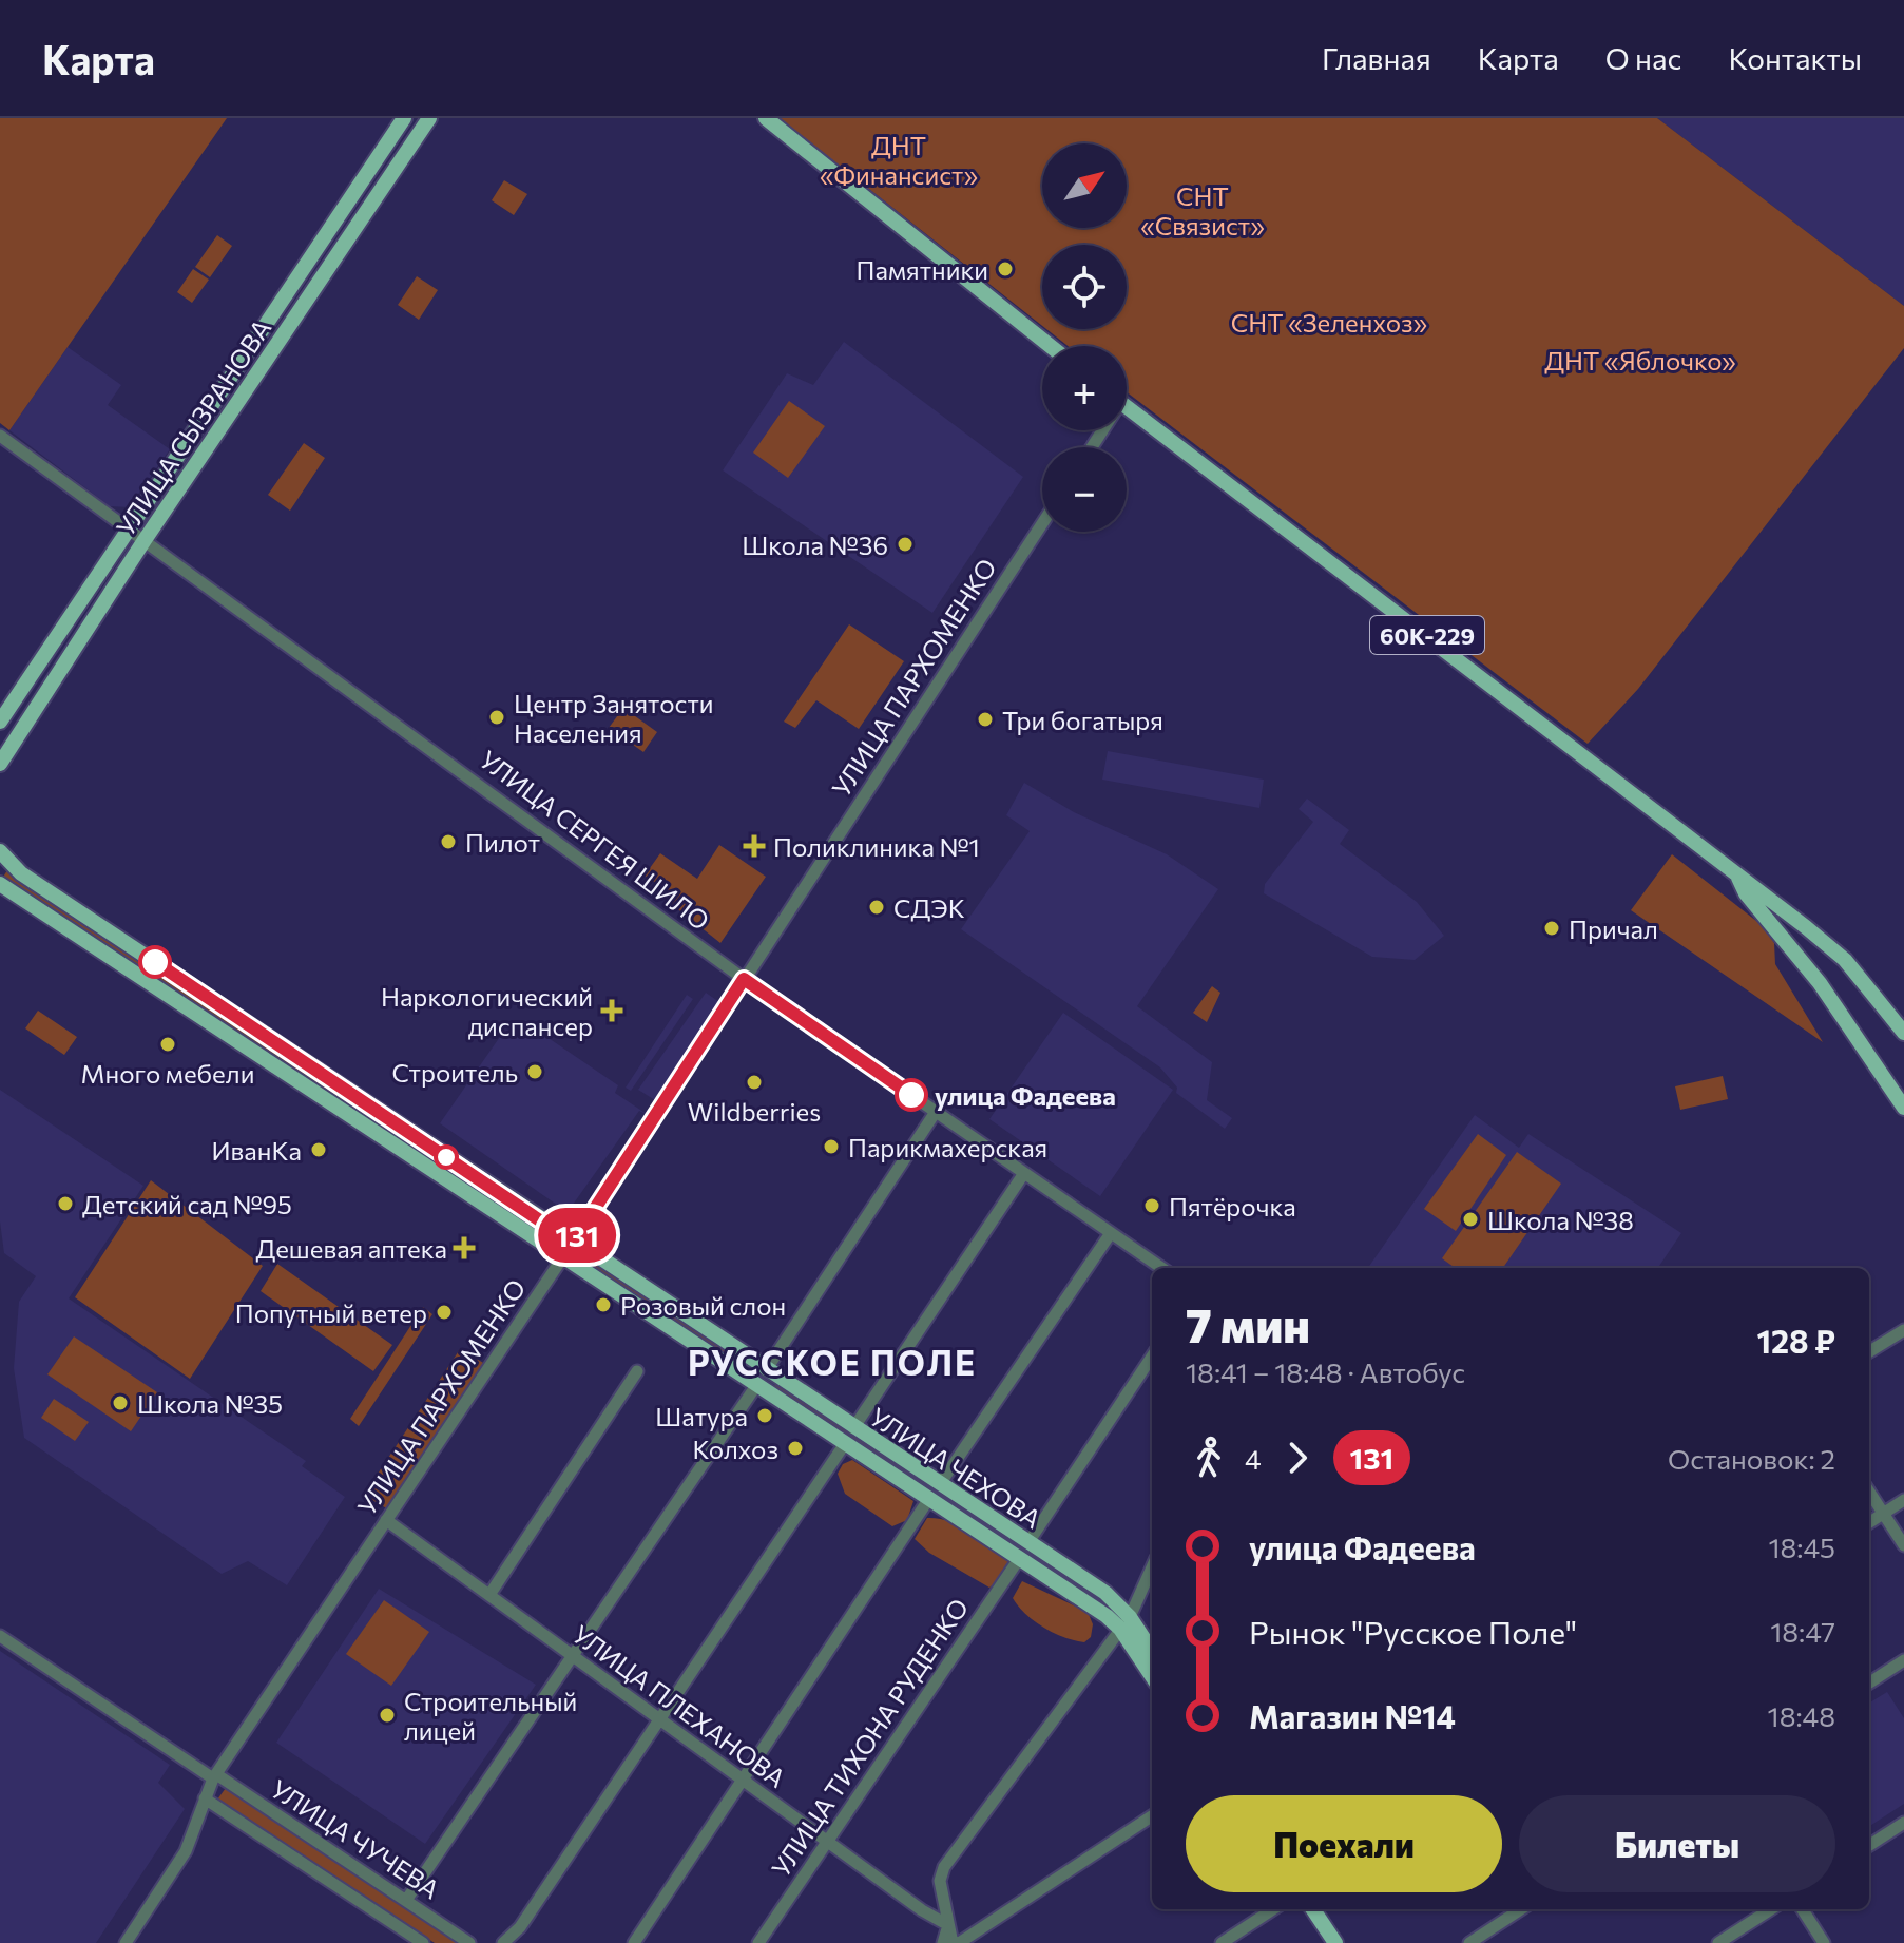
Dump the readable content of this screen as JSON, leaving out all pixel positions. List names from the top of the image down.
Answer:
{
  "streets": {
    "main road": ["УЛИЦА СЫЗРАНОВА", "60К-229", "УЛИЦА ЧЕХОВА"],
    "street": [
      "УЛИЦА ПАРХОМЕНКО",
      "УЛИЦА СЕРГЕЯ ШИЛО",
      "УЛИЦА ПЛЕХАНОВА",
      "УЛИЦА ТИХОНА РУДЕНКО",
      "УЛИЦА ЧУЧЕВА"
    ]
  },
  "crossings": [
    ["УЛИЦА СЫЗРАНОВА", "УЛИЦА СЕРГЕЯ ШИЛО"],
    ["УЛИЦА ПАРХОМЕНКО", "УЛИЦА СЕРГЕЯ ШИЛО"],
    ["УЛИЦА ПАРХОМЕНКО", "УЛИЦА ЧЕХОВА"],
    ["УЛИЦА ПАРХОМЕНКО", "УЛИЦА ПЛЕХАНОВА"],
    ["УЛИЦА ПАРХОМЕНКО", "УЛИЦА ЧУЧЕВА"],
    ["УЛИЦА ЧЕХОВА", "УЛИЦА ТИХОНА РУДЕНКО"],
    ["УЛИЦА ПЛЕХАНОВА", "УЛИЦА ТИХОНА РУДЕНКО"]
  ],
  "districts": ["РУССКОЕ ПОЛЕ"],
  "parks": [
    "ДНТ «Финансист»",
    "СНТ «Связист»",
    "СНТ «Зеленхоз»",
    "ДНТ «Яблочко»"
  ],
  "places": {
    "other": [
      "Памятники",
      "Школа №36",
      "Центр Занятости Населения",
      "Три богатыря",
      "Пилот",
      "СДЭК",
      "Причал",
      "Много мебели",
      "Строитель",
      "Wildberries",
      "улица Фадеева",
      "Парикмахерская",
      "ИванКа",
      "Детский сад №95",
      "Пятёрочка",
      "Школа №38",
      "Розовый слон",
      "Попутный ветер",
      "Школа №35",
      "Шатура",
      "Колхоз",
      "Строительный лицей"
    ],
    "health": ["Поликлиника №1", "Наркологический диспансер", "Дешевая аптека"]
  },
  "lines": ["bus line 131"],
  "north": "top right",
  "page": {
    "header": "Карта",
    "nav": [
      "Главная",
      "Карта",
      "О нас",
      "Контакты"
    ],
    "on_map": "131",
    "map_buttons": ["+", "−"],
    "heading": ["7 мин", "18:41 – 18:48 · Автобус", "128 ₽"],
    "legs": ["4", "131", "Остановок: 2"],
    "list": [
      {
        "name": "улица Фадеева",
        "value": "18:45"
      },
      {
        "name": "Рынок \"Русское Поле\"",
        "value": "18:47"
      },
      {
        "name": "Магазин №14",
        "value": "18:48"
      }
    ],
    "buttons": ["Поехали", "Билеты"]
  }
}
